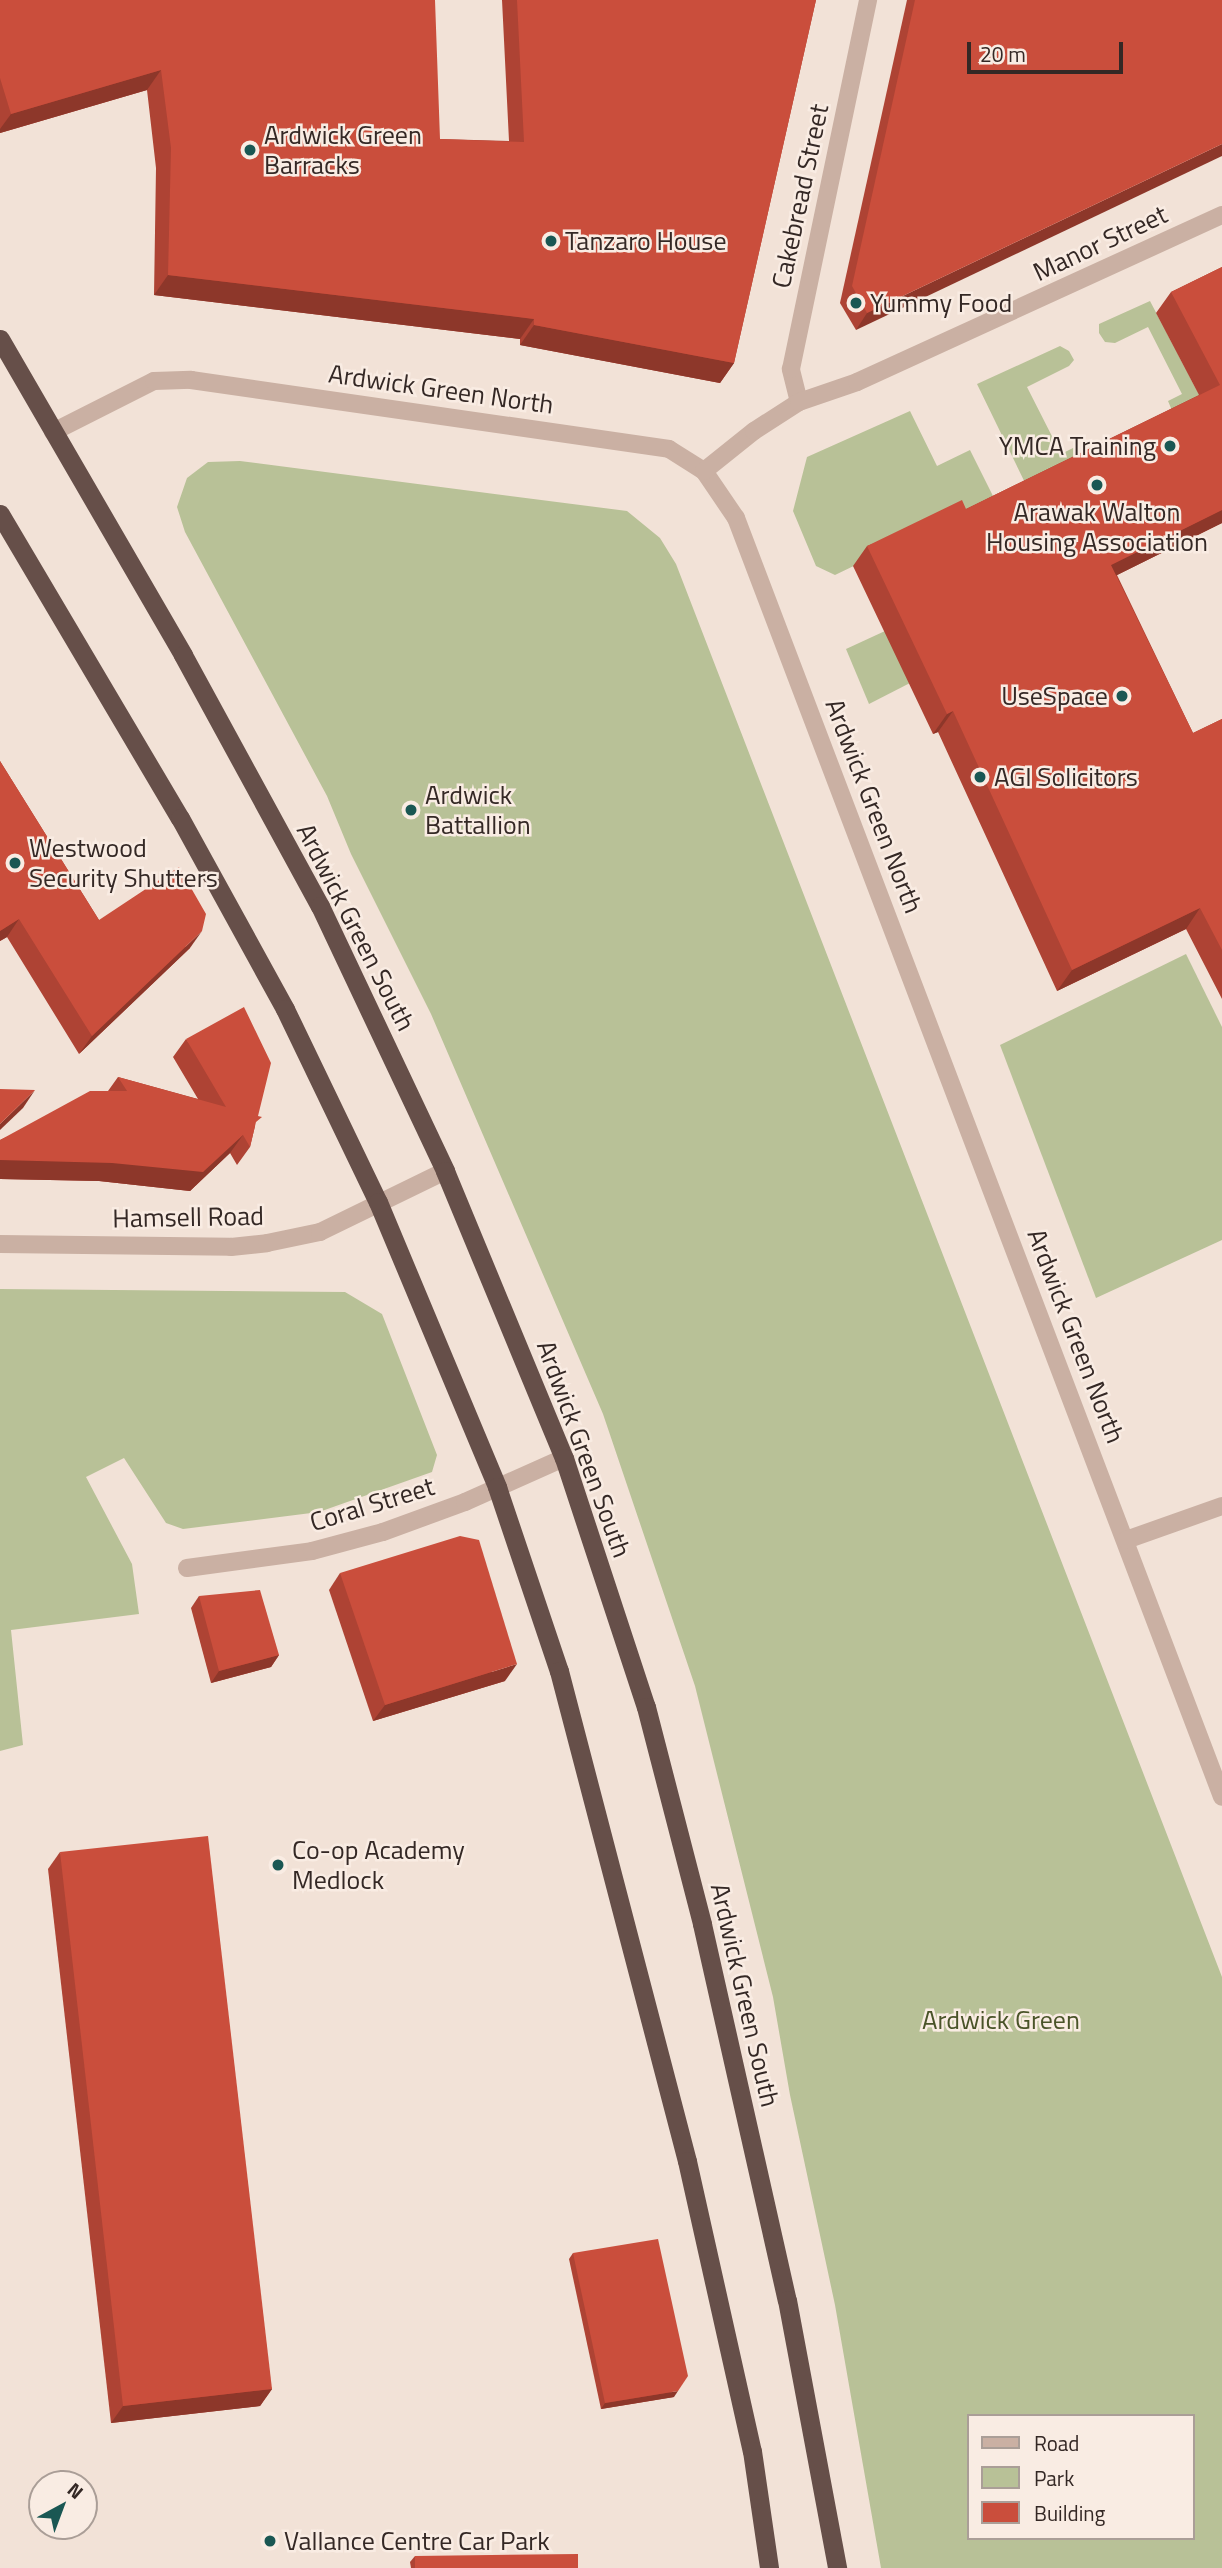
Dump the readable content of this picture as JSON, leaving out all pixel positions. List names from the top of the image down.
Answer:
{
  "streets": {
    "highway": ["Ardwick Green South"],
    "street": [
      "Cakebread Street",
      "Manor Street",
      "Ardwick Green North",
      "Hamsell Road",
      "Coral Street"
    ]
  },
  "crossings": [
    ["Cakebread Street", "Manor Street"],
    ["Manor Street", "Ardwick Green North"],
    ["Ardwick Green North", "Ardwick Green South"],
    ["Ardwick Green South", "Hamsell Road"],
    ["Ardwick Green South", "Coral Street"]
  ],
  "parks": ["Ardwick Green"],
  "places": [
    "Ardwick Green Barracks",
    "Tanzaro House",
    "Yummy Food",
    "YMCA Training",
    "Arawak Walton Housing Association",
    "UseSpace",
    "AGI Solicitors",
    "Ardwick Battallion",
    "Westwood Security Shutters",
    "Co-op Academy Medlock",
    "Vallance Centre Car Park"
  ],
  "legend": ["Road", "Park", "Building"],
  "scale_bar": "20 m",
  "north": "top right"
}
